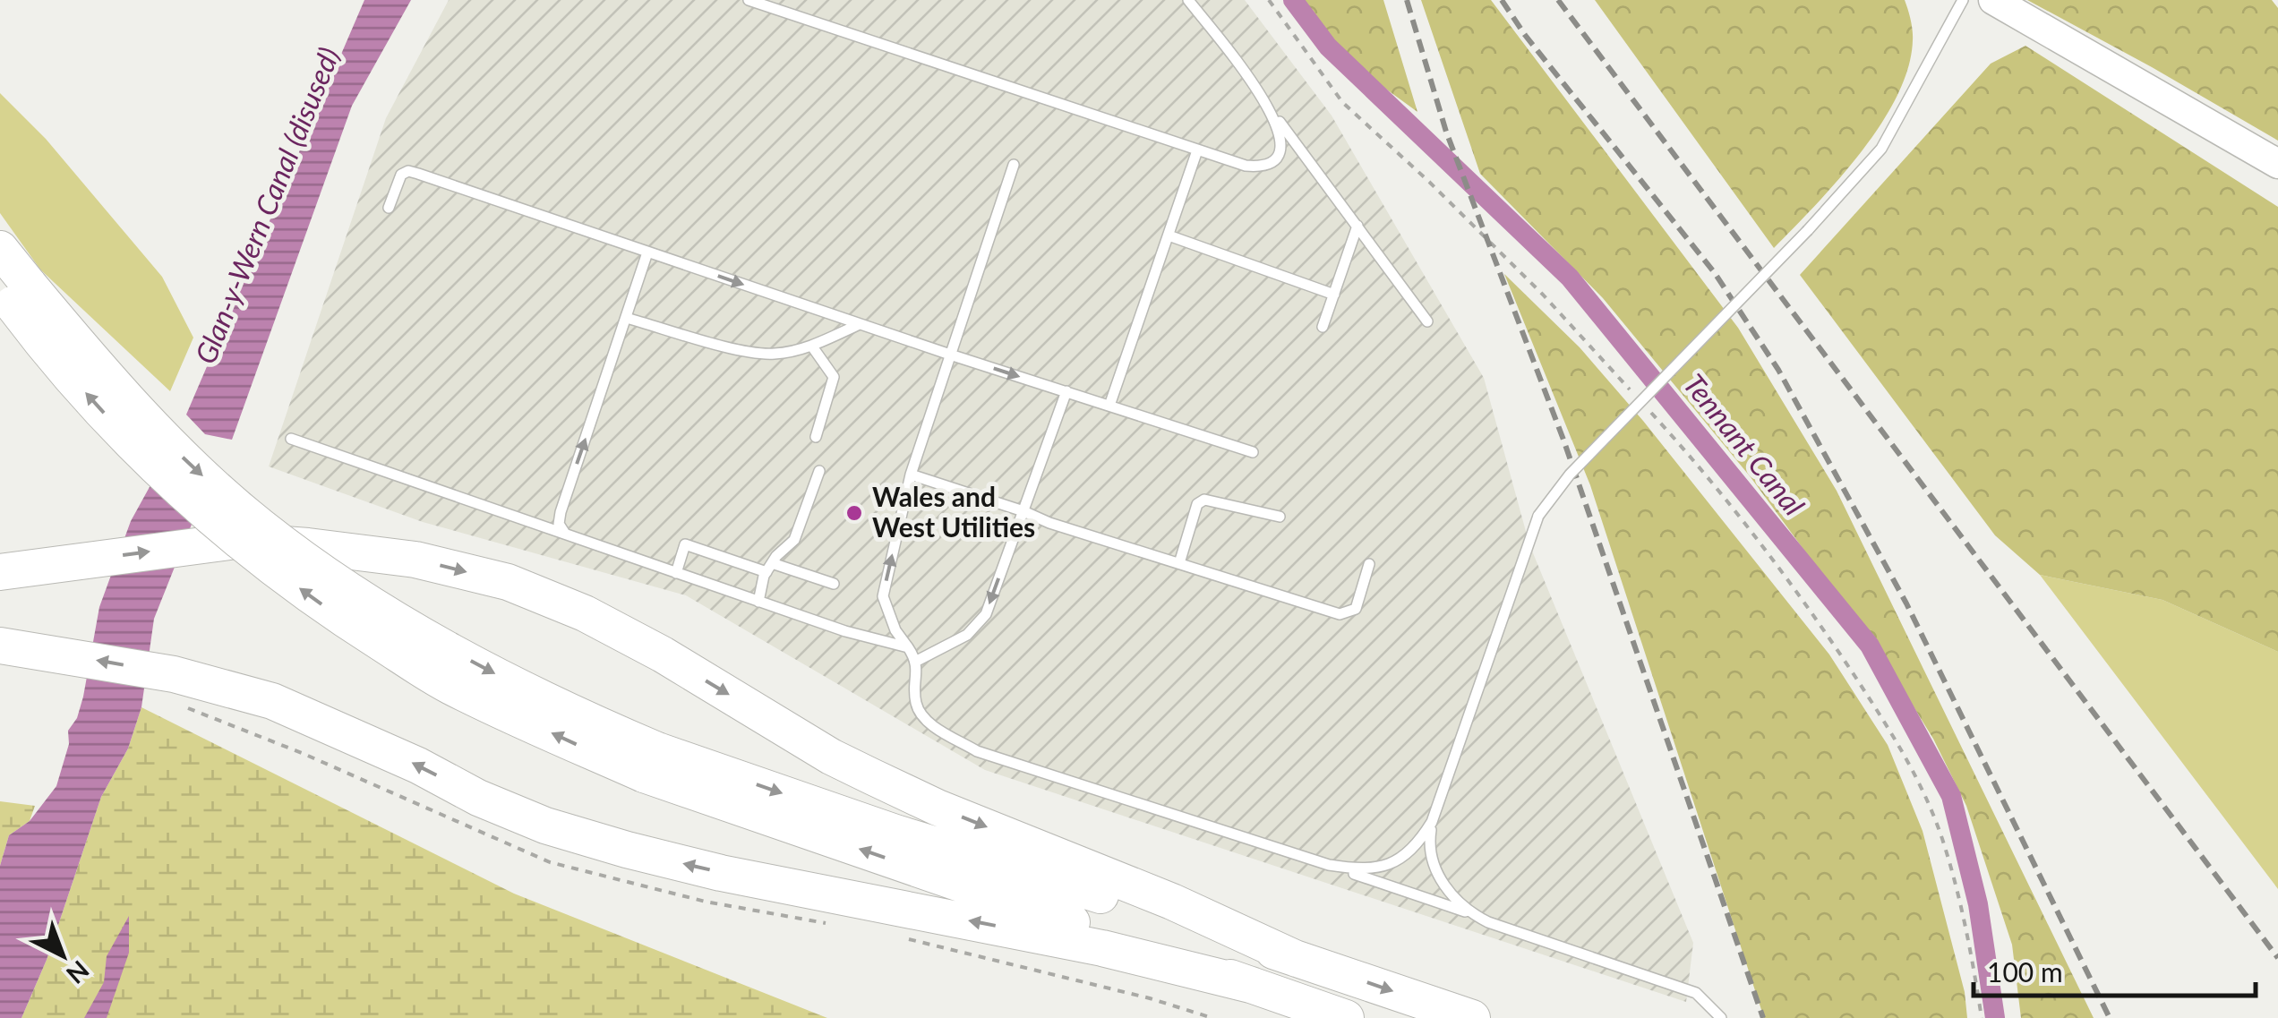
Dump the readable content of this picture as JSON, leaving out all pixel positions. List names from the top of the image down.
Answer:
{
  "water": ["Glan-y-Wern Canal (disused)", "Tennant Canal"],
  "places": ["Wales and West Utilities"],
  "scale_bar": "100 m",
  "north": "bottom right"
}
